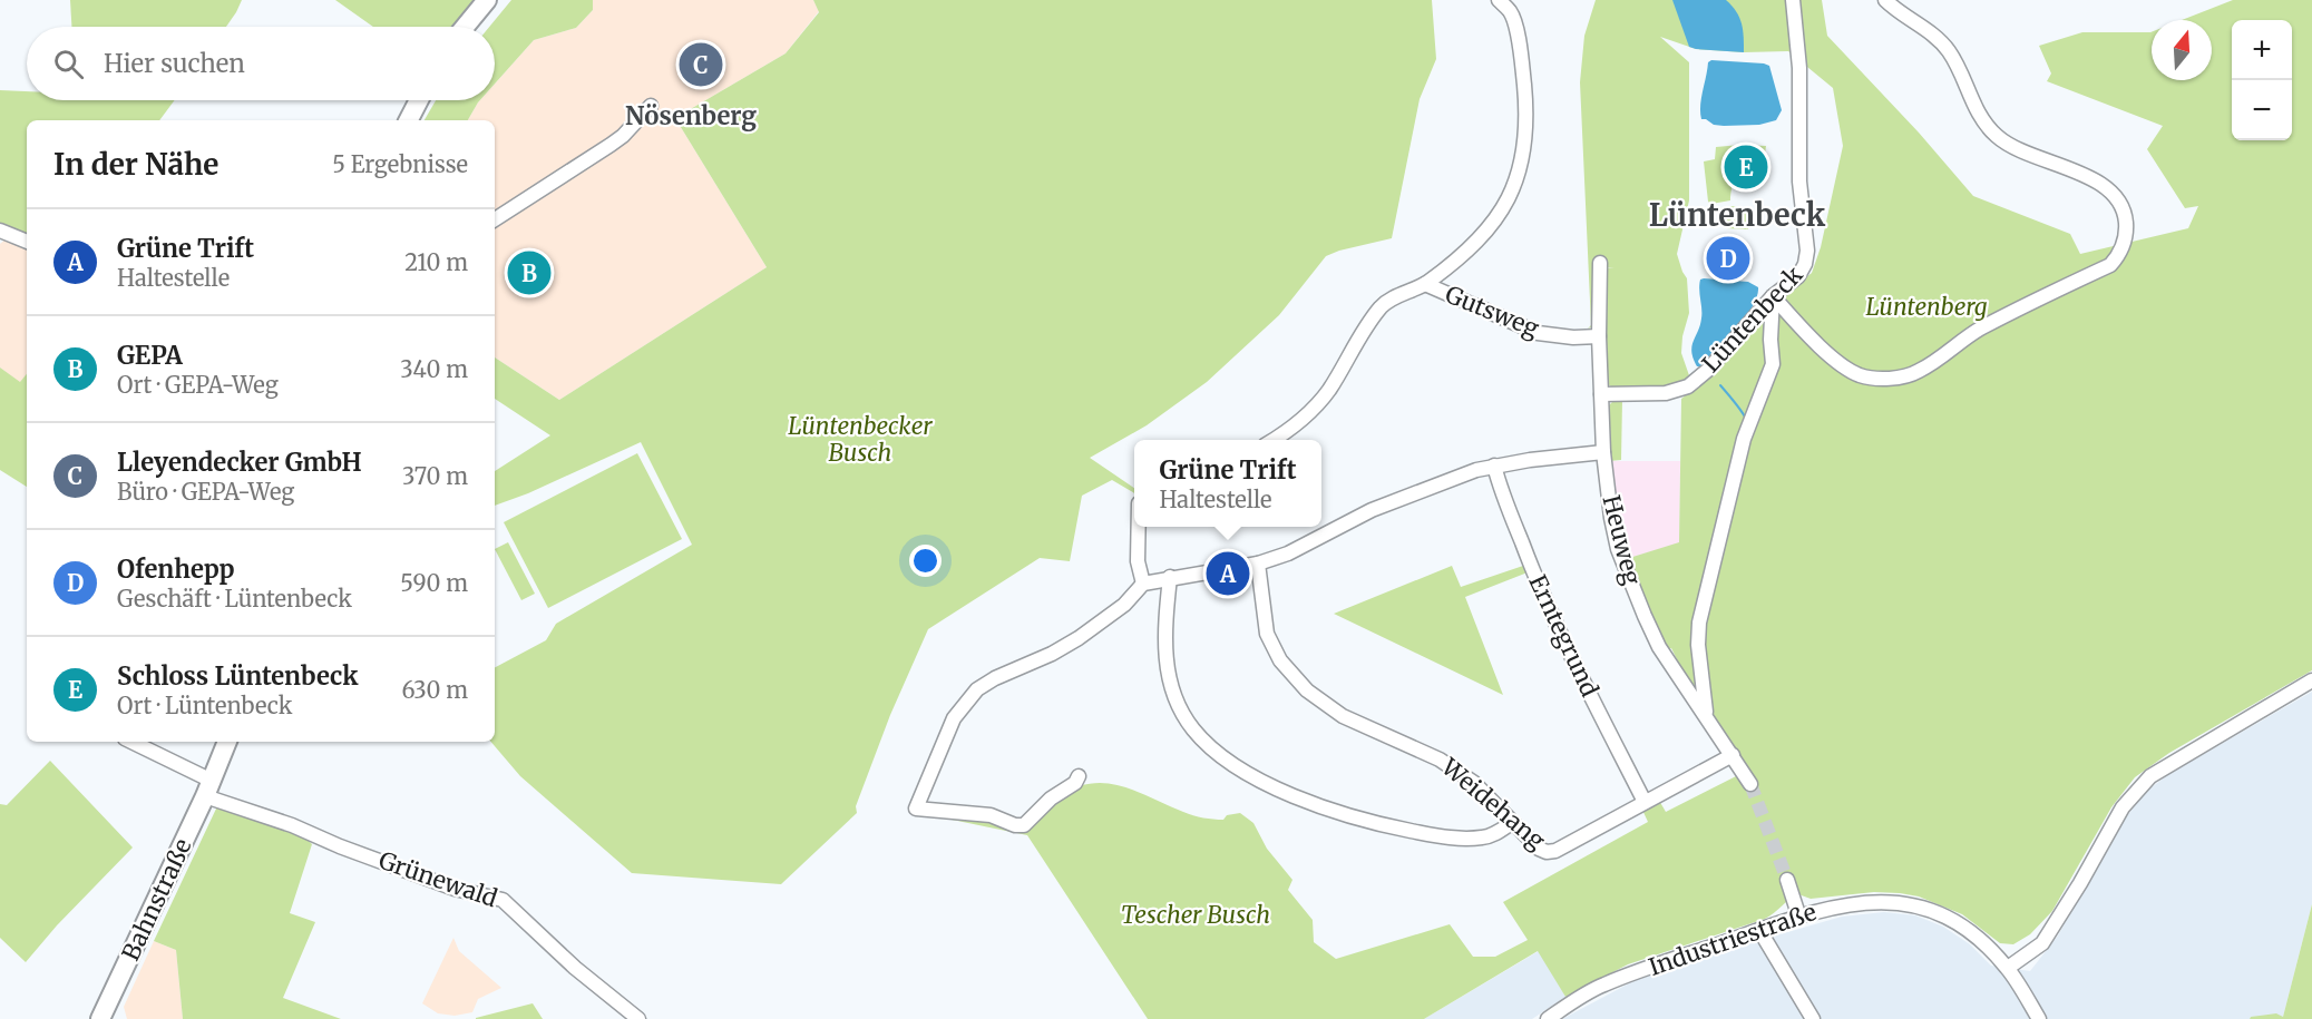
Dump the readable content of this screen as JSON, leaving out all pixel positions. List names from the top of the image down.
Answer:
{
  "streets": {
    "main road": ["Bahnstraße"],
    "street": [
      "Gutsweg",
      "Lüntenbeck",
      "Heuweg",
      "Erntegrund",
      "Weidehang",
      "Grünewald",
      "Industriestraße"
    ]
  },
  "crossings": [
    ["Gutsweg", "Heuweg"],
    ["Lüntenbeck", "Heuweg"],
    ["Heuweg", "Weidehang"],
    ["Erntegrund", "Weidehang"],
    ["Grünewald", "Bahnstraße"]
  ],
  "districts": ["Nösenberg", "Lüntenbeck"],
  "parks": ["Lüntenberg", "Lüntenbecker Busch", "Tescher Busch"],
  "north": "top",
  "page": {
    "map_buttons": ["+", "−"],
    "search": "Hier suchen",
    "pins": [
      "C",
      "E",
      "D",
      "B",
      "A"
    ],
    "heading": ["In der Nähe", "5 Ergebnisse"],
    "list": [
      {
        "mark": "A",
        "name": "Grüne Trift",
        "note": "Haltestelle",
        "value": "210 m"
      },
      {
        "mark": "B",
        "name": "GEPA",
        "note": "Ort · GEPA-Weg",
        "value": "340 m"
      },
      {
        "mark": "C",
        "name": "Lleyendecker GmbH",
        "note": "Büro · GEPA-Weg",
        "value": "370 m"
      },
      {
        "mark": "D",
        "name": "Ofenhepp",
        "note": "Geschäft · Lüntenbeck",
        "value": "590 m"
      },
      {
        "mark": "E",
        "name": "Schloss Lüntenbeck",
        "note": "Ort · Lüntenbeck",
        "value": "630 m"
      }
    ],
    "popup": ["Grüne Trift", "Haltestelle"]
  }
}
